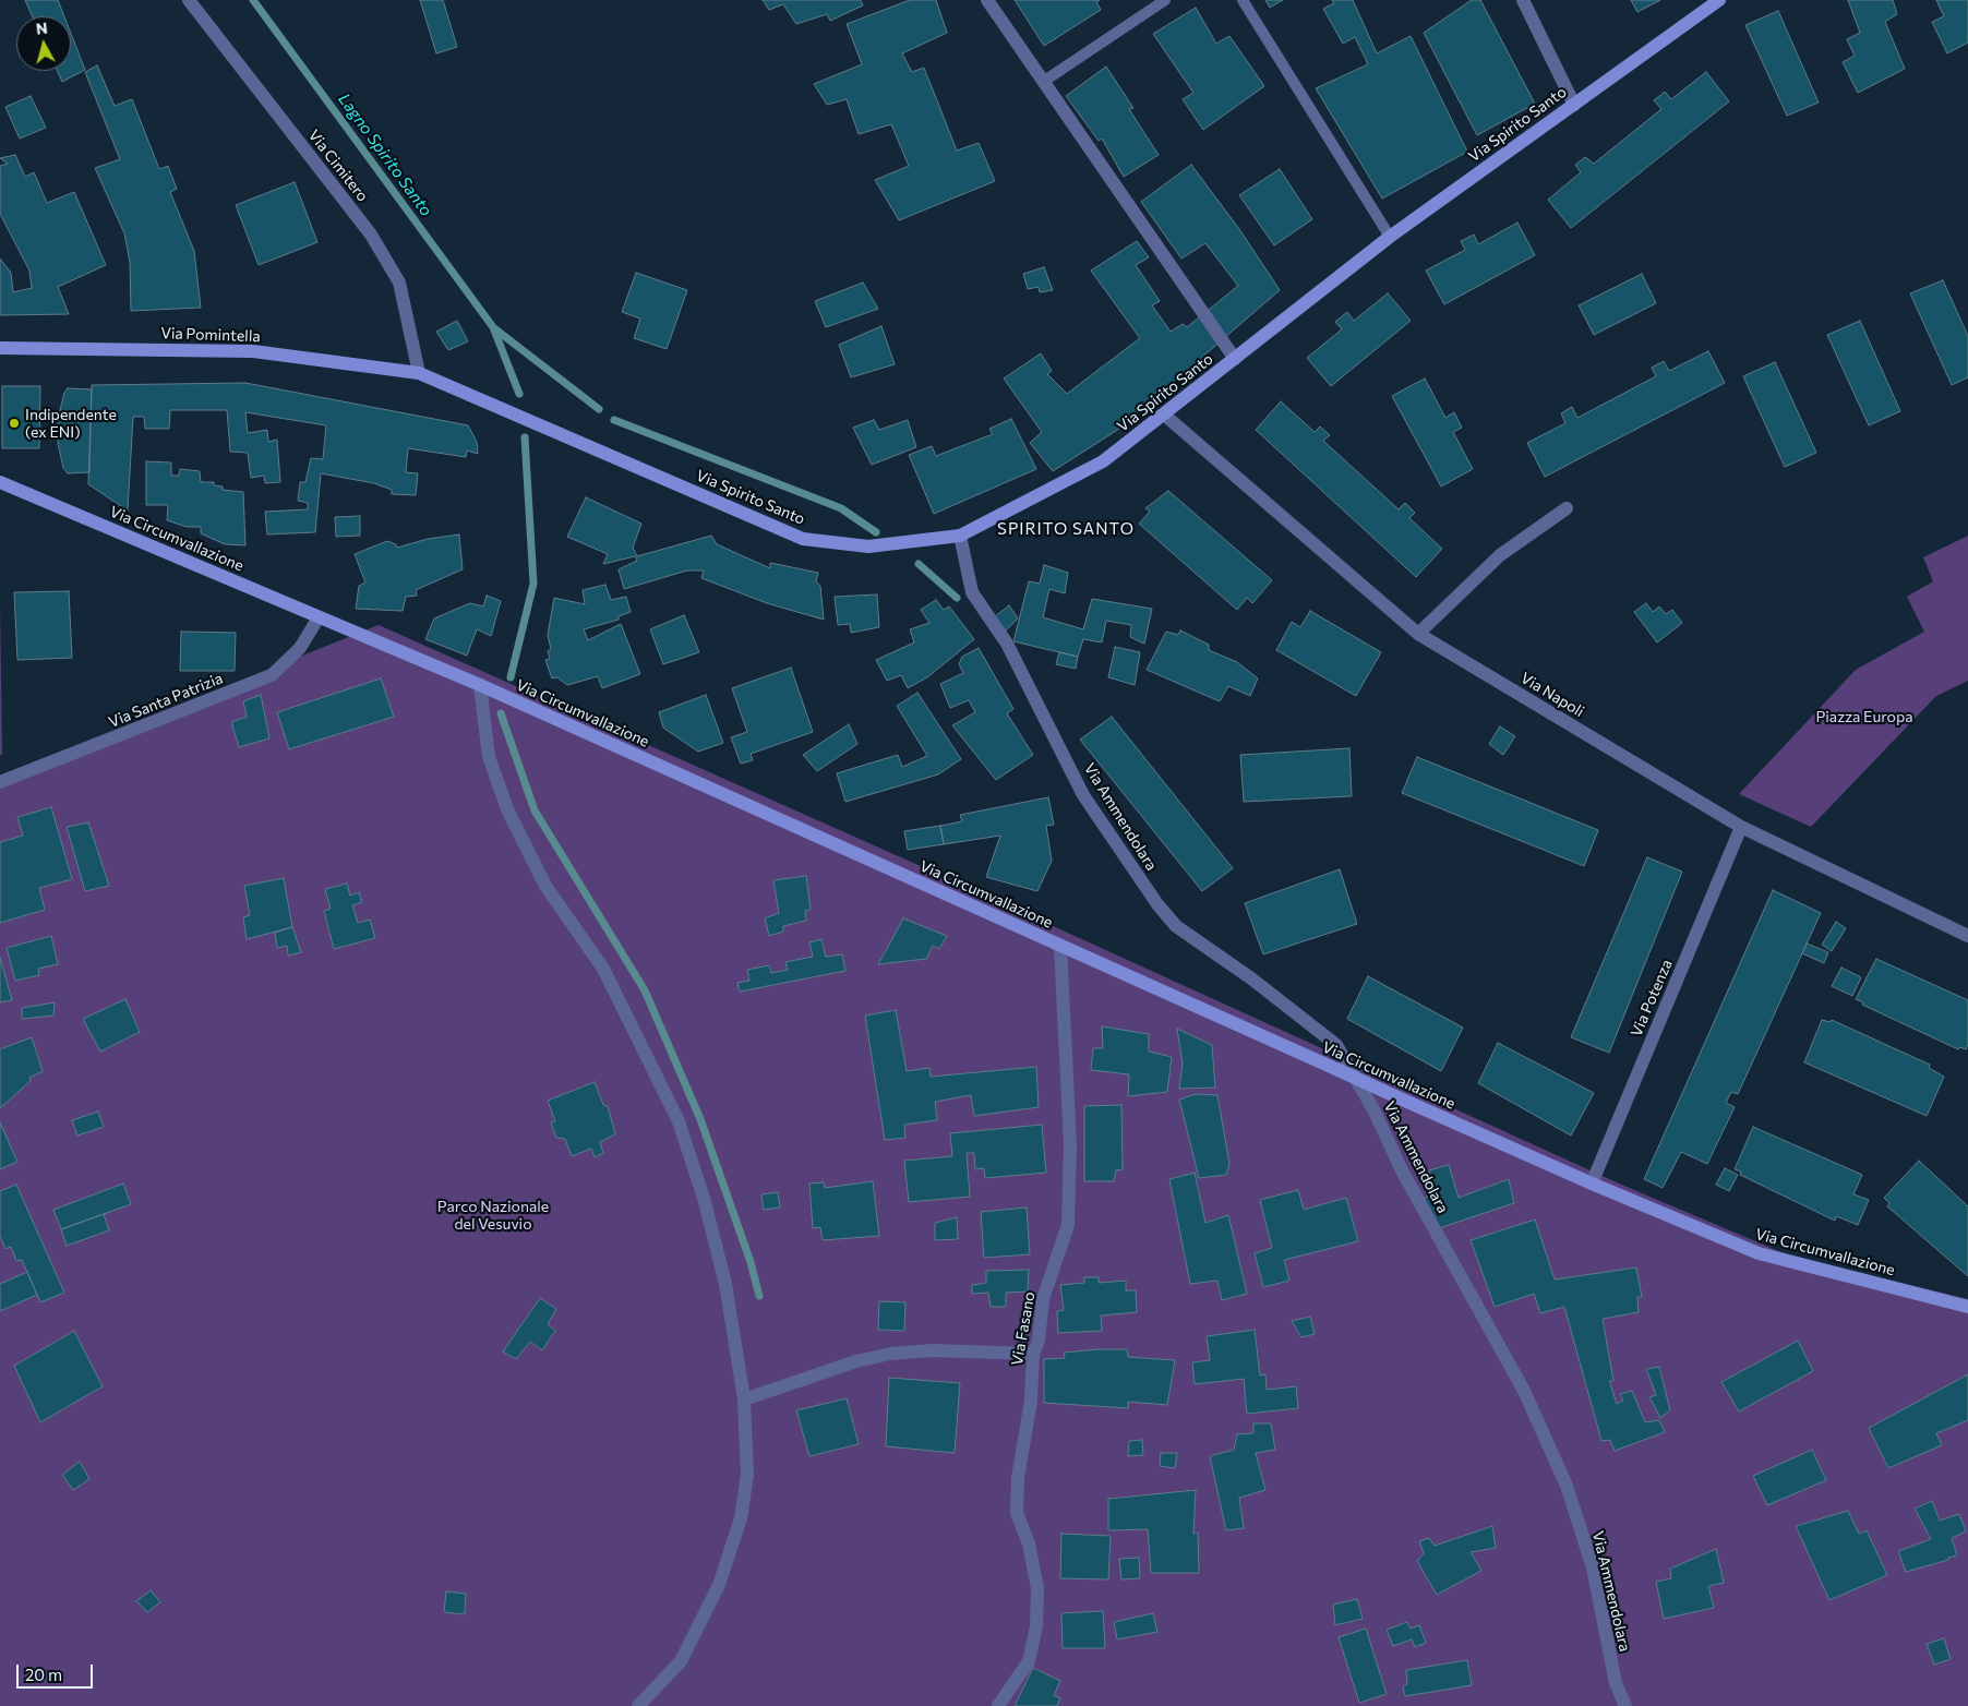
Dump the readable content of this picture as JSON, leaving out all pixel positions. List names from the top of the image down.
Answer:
{
  "streets": {
    "main road": ["Via Spirito Santo", "Via Pomintella", "Via Circumvallazione"],
    "street": [
      "Via Cimitero",
      "Via Napoli",
      "Via Santa Patrizia",
      "Via Ammendolara",
      "Via Potenza",
      "Via Fasano"
    ]
  },
  "crossings": [
    ["Via Spirito Santo", "Via Cimitero"],
    ["Via Spirito Santo", "Via Pomintella"],
    ["Via Spirito Santo", "Via Napoli"],
    ["Via Spirito Santo", "Via Ammendolara"],
    ["Via Cimitero", "Via Pomintella"],
    ["Via Circumvallazione", "Via Santa Patrizia"],
    ["Via Circumvallazione", "Via Potenza"],
    ["Via Circumvallazione", "Via Fasano"],
    ["Via Napoli", "Via Potenza"]
  ],
  "districts": ["SPIRITO SANTO"],
  "water": ["Lagno Spirito Santo"],
  "parks": ["Piazza Europa", "Parco Nazionale del Vesuvio"],
  "places": ["Indipendente (ex ENI)"],
  "scale_bar": "20 m",
  "north": "top"
}
